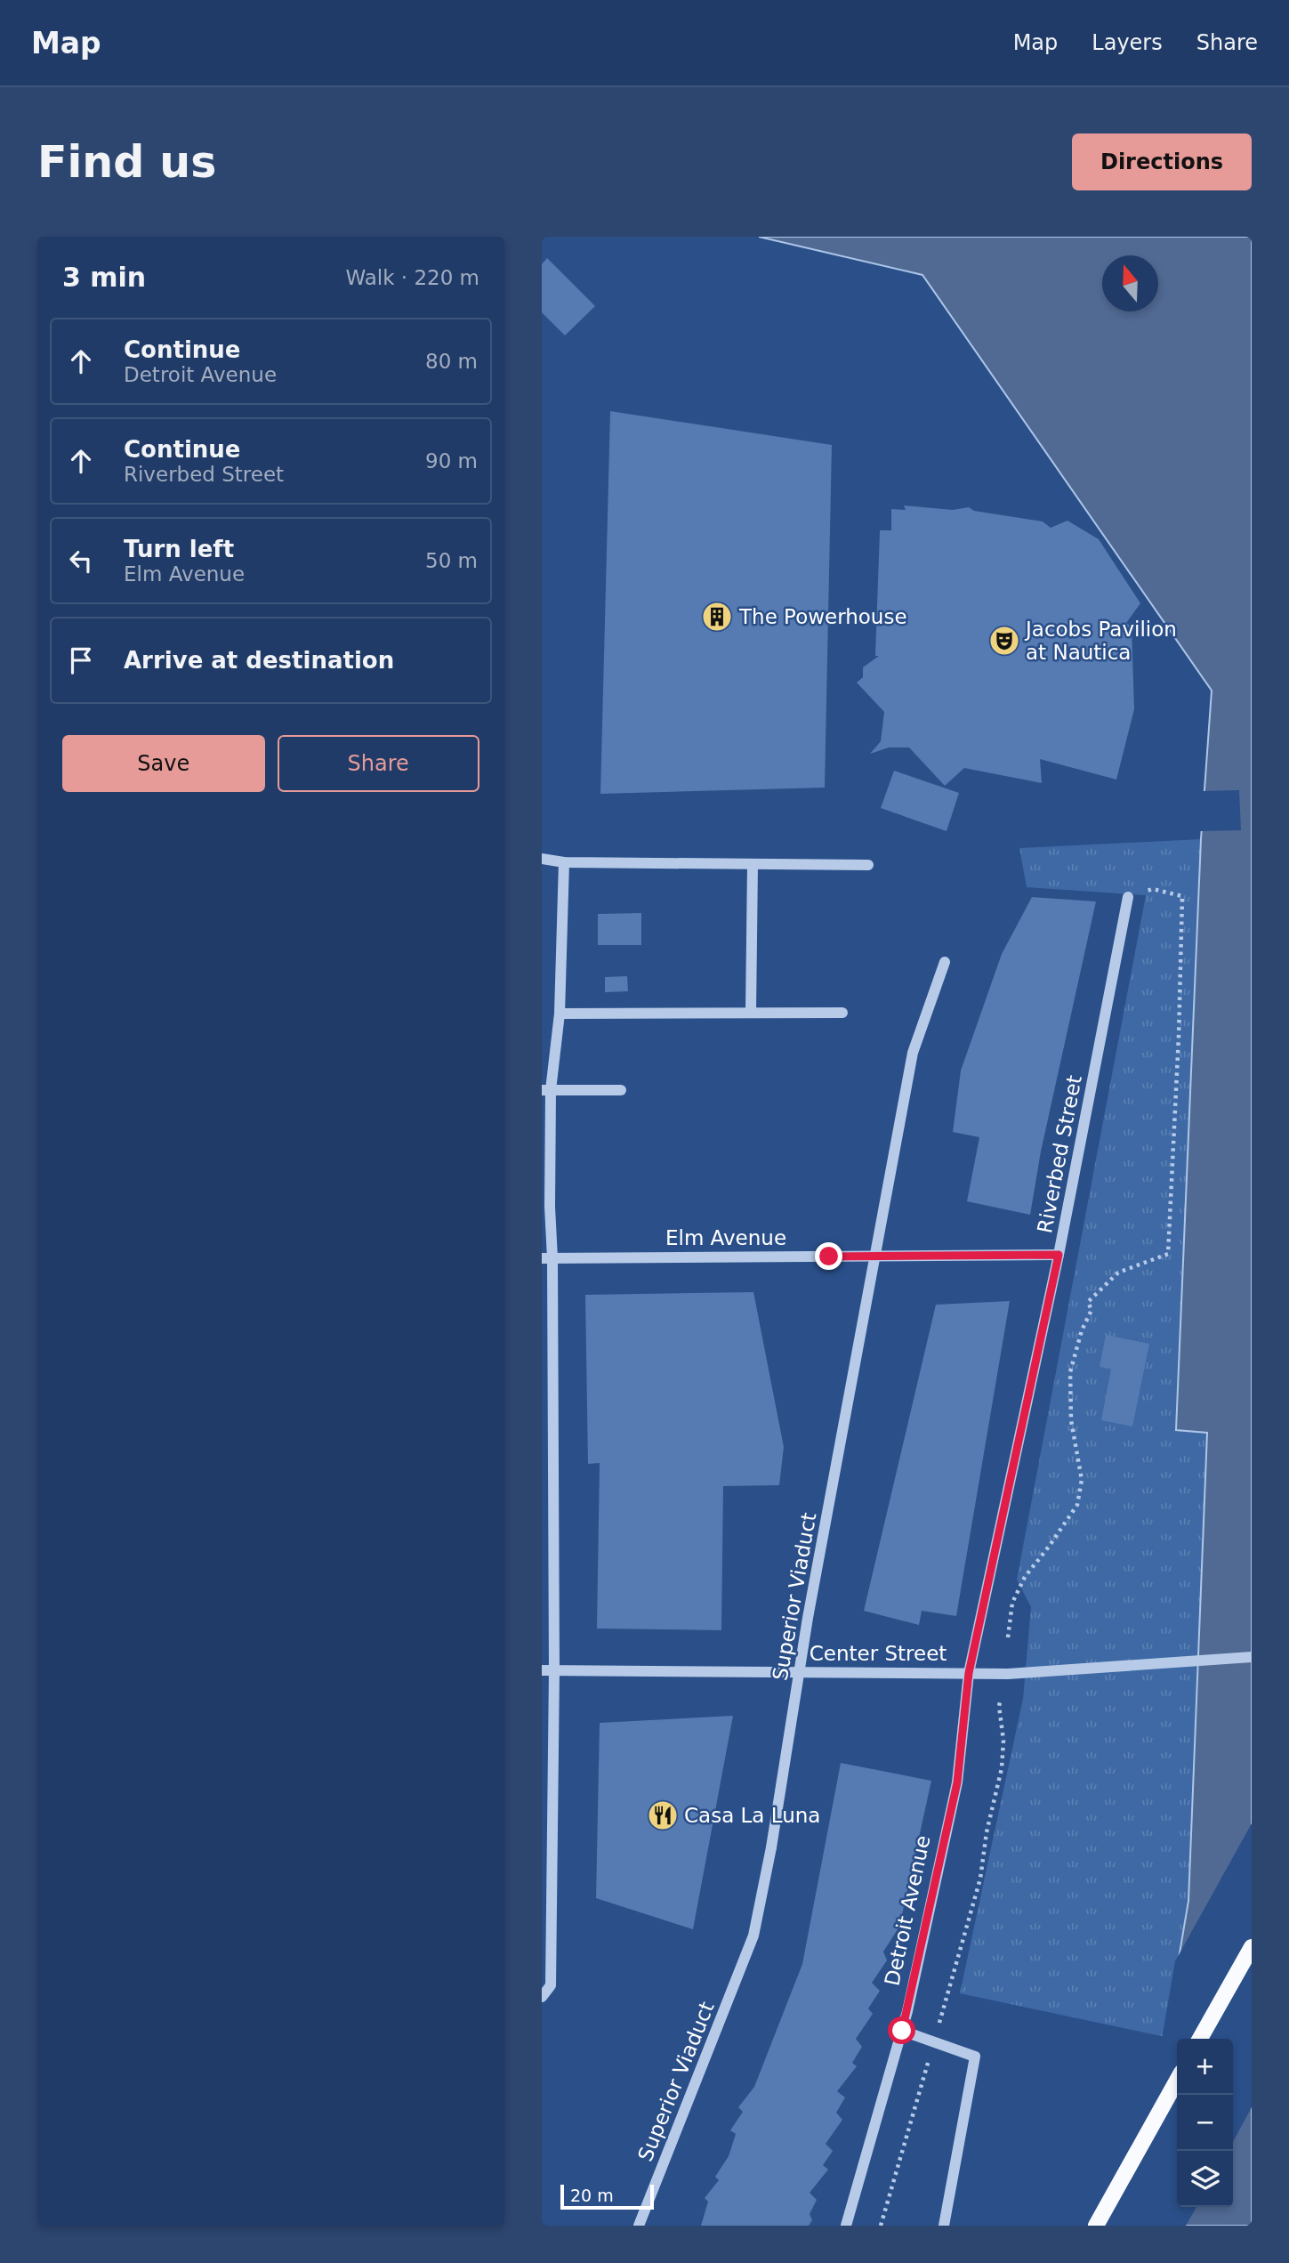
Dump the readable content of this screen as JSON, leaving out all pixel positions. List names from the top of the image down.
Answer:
{
  "streets": {
    "street": [
      "Riverbed Street",
      "Elm Avenue",
      "Superior Viaduct",
      "Center Street",
      "Detroit Avenue"
    ]
  },
  "crossings": [
    ["Riverbed Street", "Elm Avenue"],
    ["Riverbed Street", "Center Street"],
    ["Riverbed Street", "Detroit Avenue"],
    ["Center Street", "Detroit Avenue"]
  ],
  "places": {
    "building": ["The Powerhouse"],
    "theatre": ["Jacobs Pavilion at Nautica"],
    "restaurant": ["Casa La Luna"]
  },
  "scale_bar": "20 m",
  "north": "top",
  "page": {
    "header": "Map",
    "nav": ["Map", "Layers", "Share"],
    "buttons": [
      "Directions",
      ["Save", "Share"]
    ],
    "title": "Find us",
    "heading": ["3 min", "Walk · 220 m"],
    "list": [
      ["Continue", "Detroit Avenue", "80 m"],
      ["Continue", "Riverbed Street", "90 m"],
      ["Turn left", "Elm Avenue", "50 m"],
      "Arrive at destination"
    ],
    "map_buttons": ["+", "−"],
    "scale": "20 m"
  }
}
